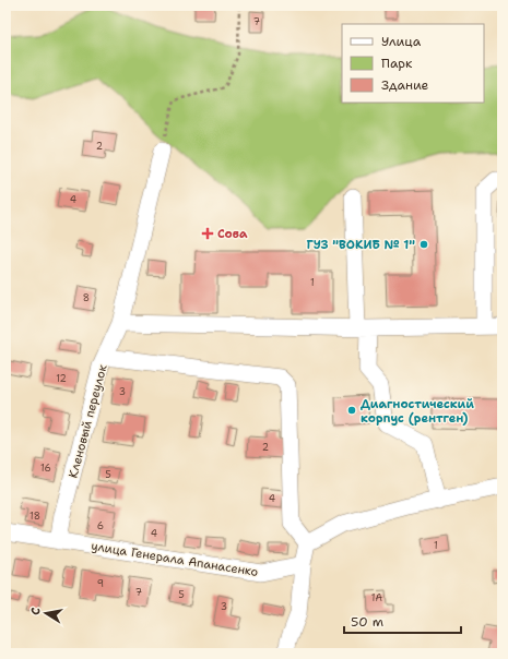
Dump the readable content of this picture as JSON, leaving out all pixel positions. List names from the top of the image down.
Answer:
{
  "streets": {
    "street": ["Кленовый переулок", "улица Генерала Апанасенко"]
  },
  "crossings": [
    ["Кленовый переулок", "улица Генерала Апанасенко"]
  ],
  "places": {
    "health": ["Сова"],
    "other": ["ГУЗ \"ВОКИБ № 1\"", "Диагностический корпус (рентген)"]
  },
  "house_numbers": [
    "7",
    "2",
    "4",
    "1",
    "8",
    "12",
    "3",
    "2",
    "16",
    "5",
    "4",
    "18",
    "6",
    "4",
    "1",
    "9",
    "7",
    "5",
    "1А",
    "3"
  ],
  "legend": ["Улица", "Парк", "Здание"],
  "scale_bar": "50 m",
  "north": "left"
}
